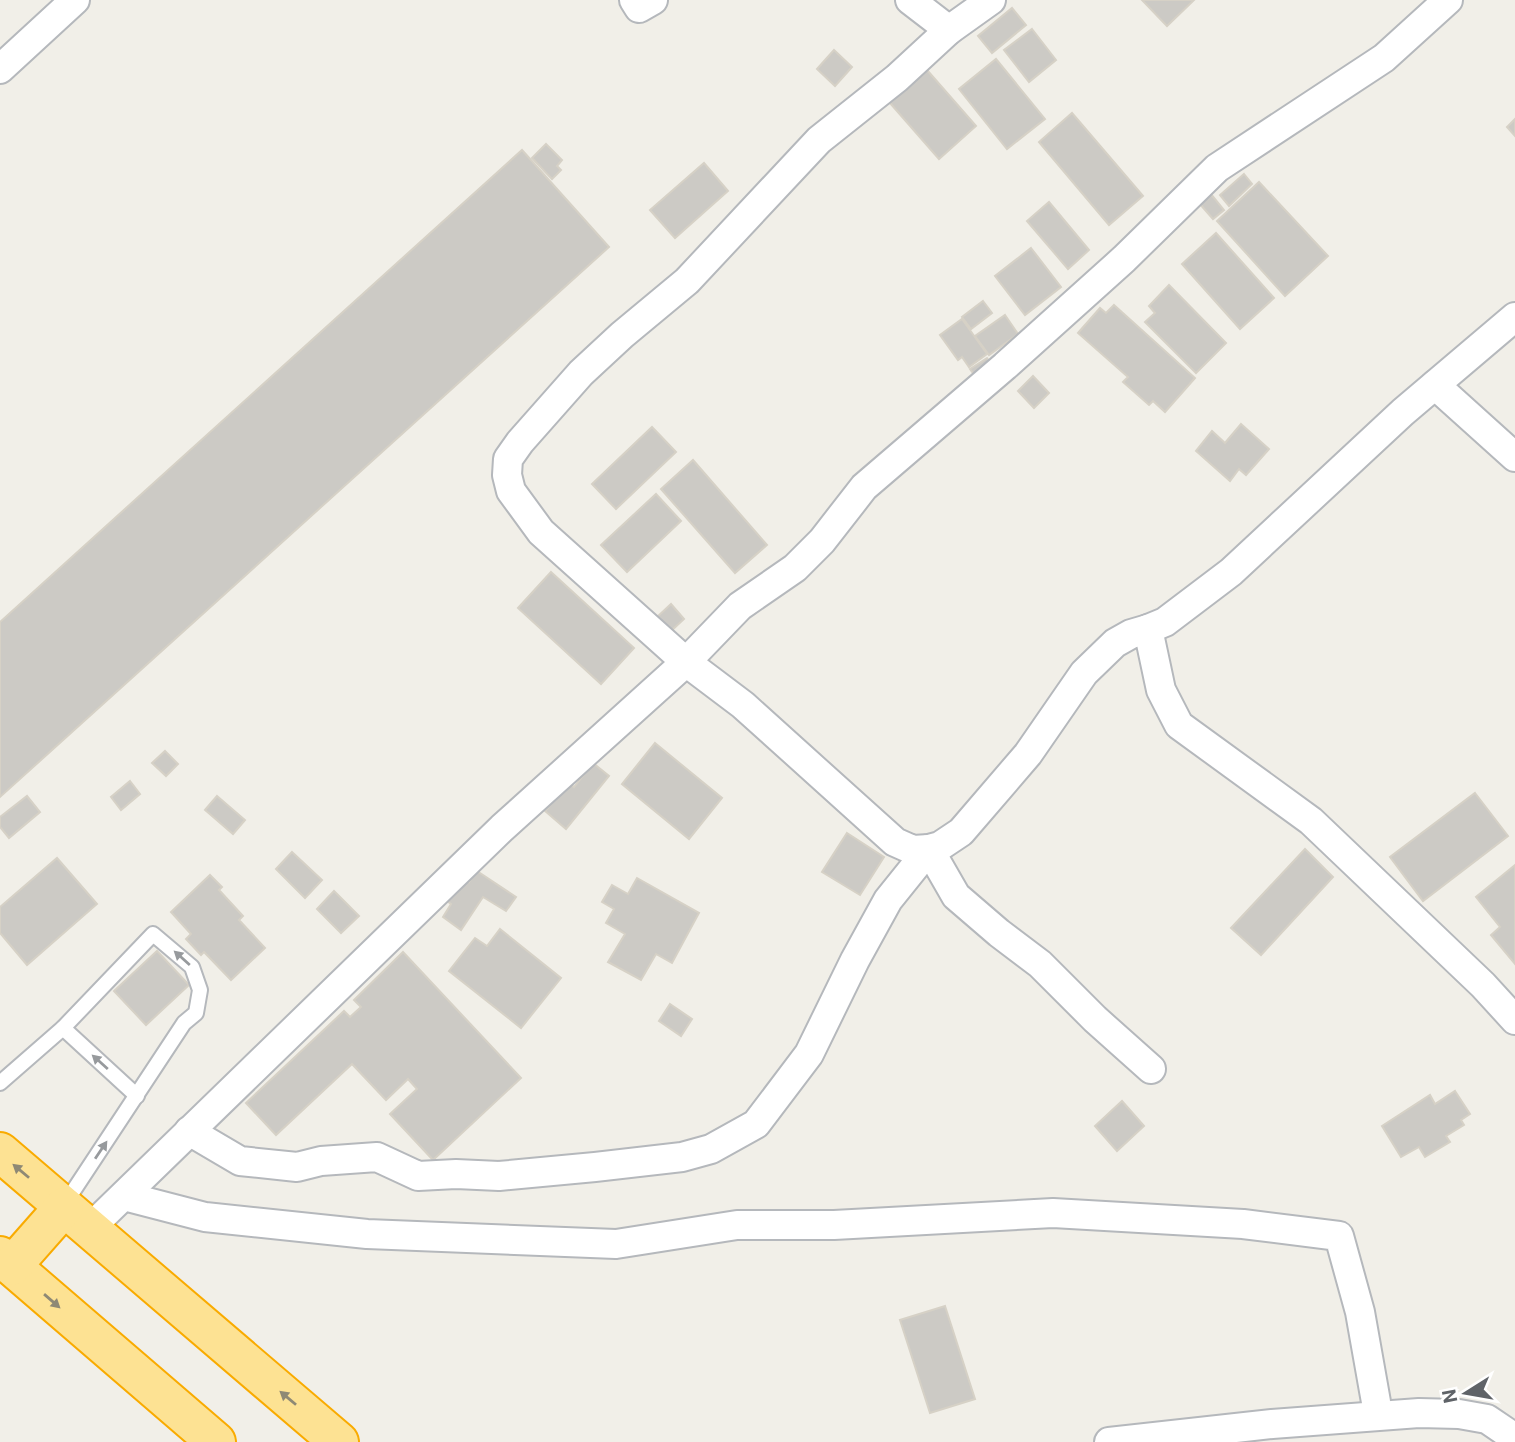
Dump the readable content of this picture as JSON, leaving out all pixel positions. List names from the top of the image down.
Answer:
{
  "north": "left"
}
